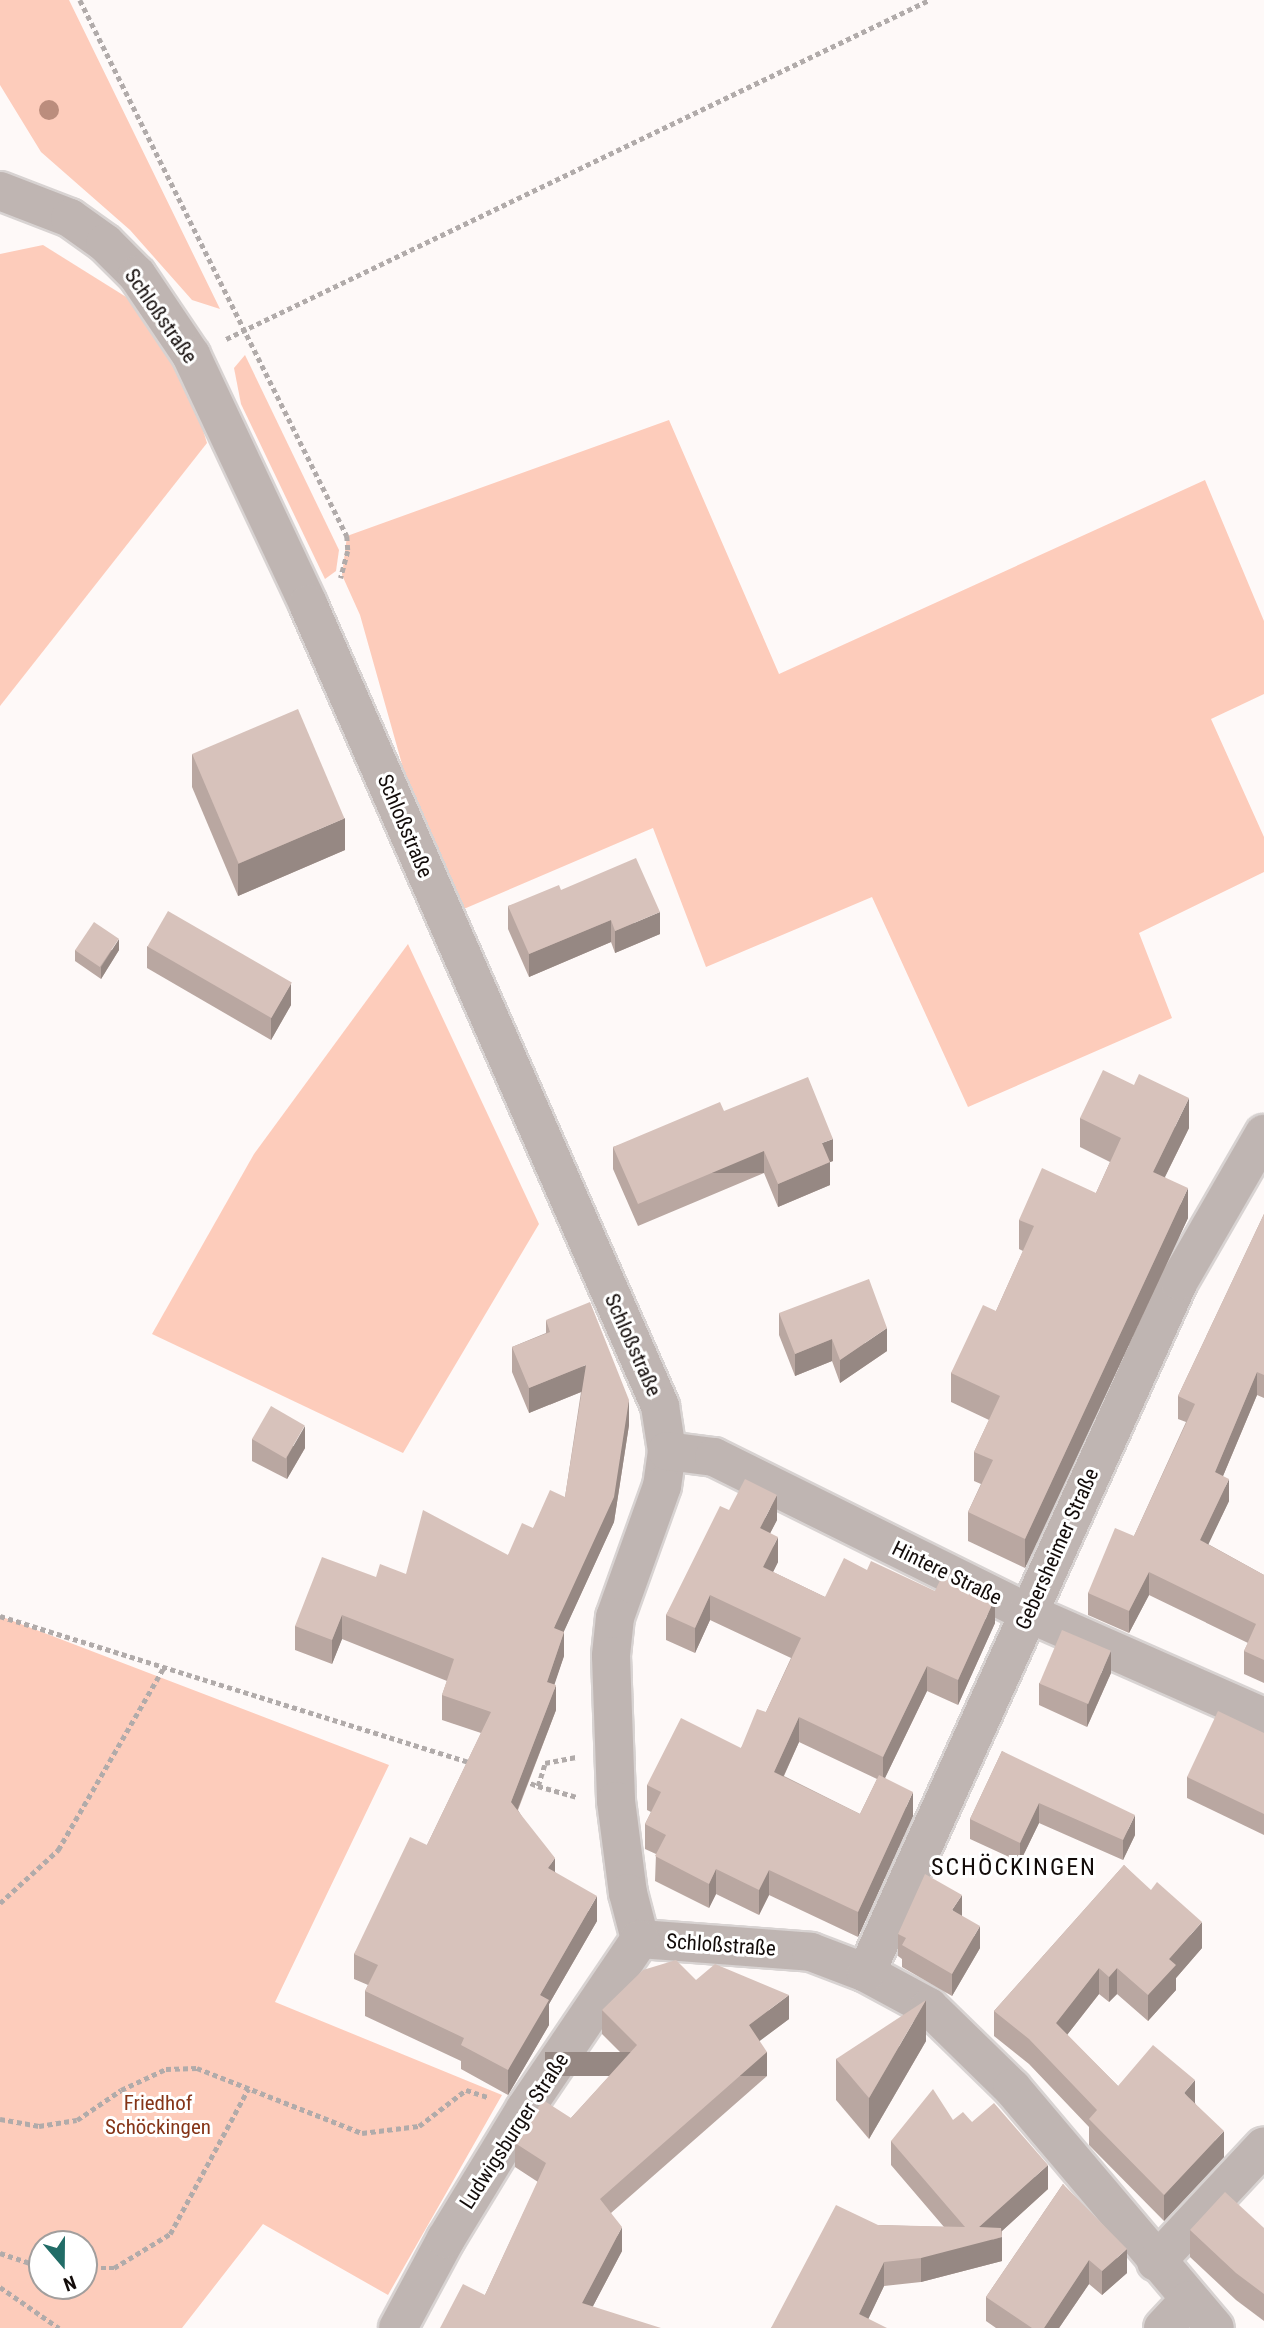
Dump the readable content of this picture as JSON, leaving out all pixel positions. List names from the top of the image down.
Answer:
{
  "streets": {
    "street": [
      "Schloßstraße",
      "Gebersheimer Straße",
      "Hintere Straße",
      "Ludwigsburger Straße"
    ]
  },
  "crossings": [
    ["Schloßstraße", "Gebersheimer Straße"],
    ["Schloßstraße", "Hintere Straße"],
    ["Schloßstraße", "Ludwigsburger Straße"],
    ["Gebersheimer Straße", "Hintere Straße"]
  ],
  "districts": ["SCHÖCKINGEN"],
  "parks": ["Friedhof Schöckingen"],
  "north": "bottom"
}
